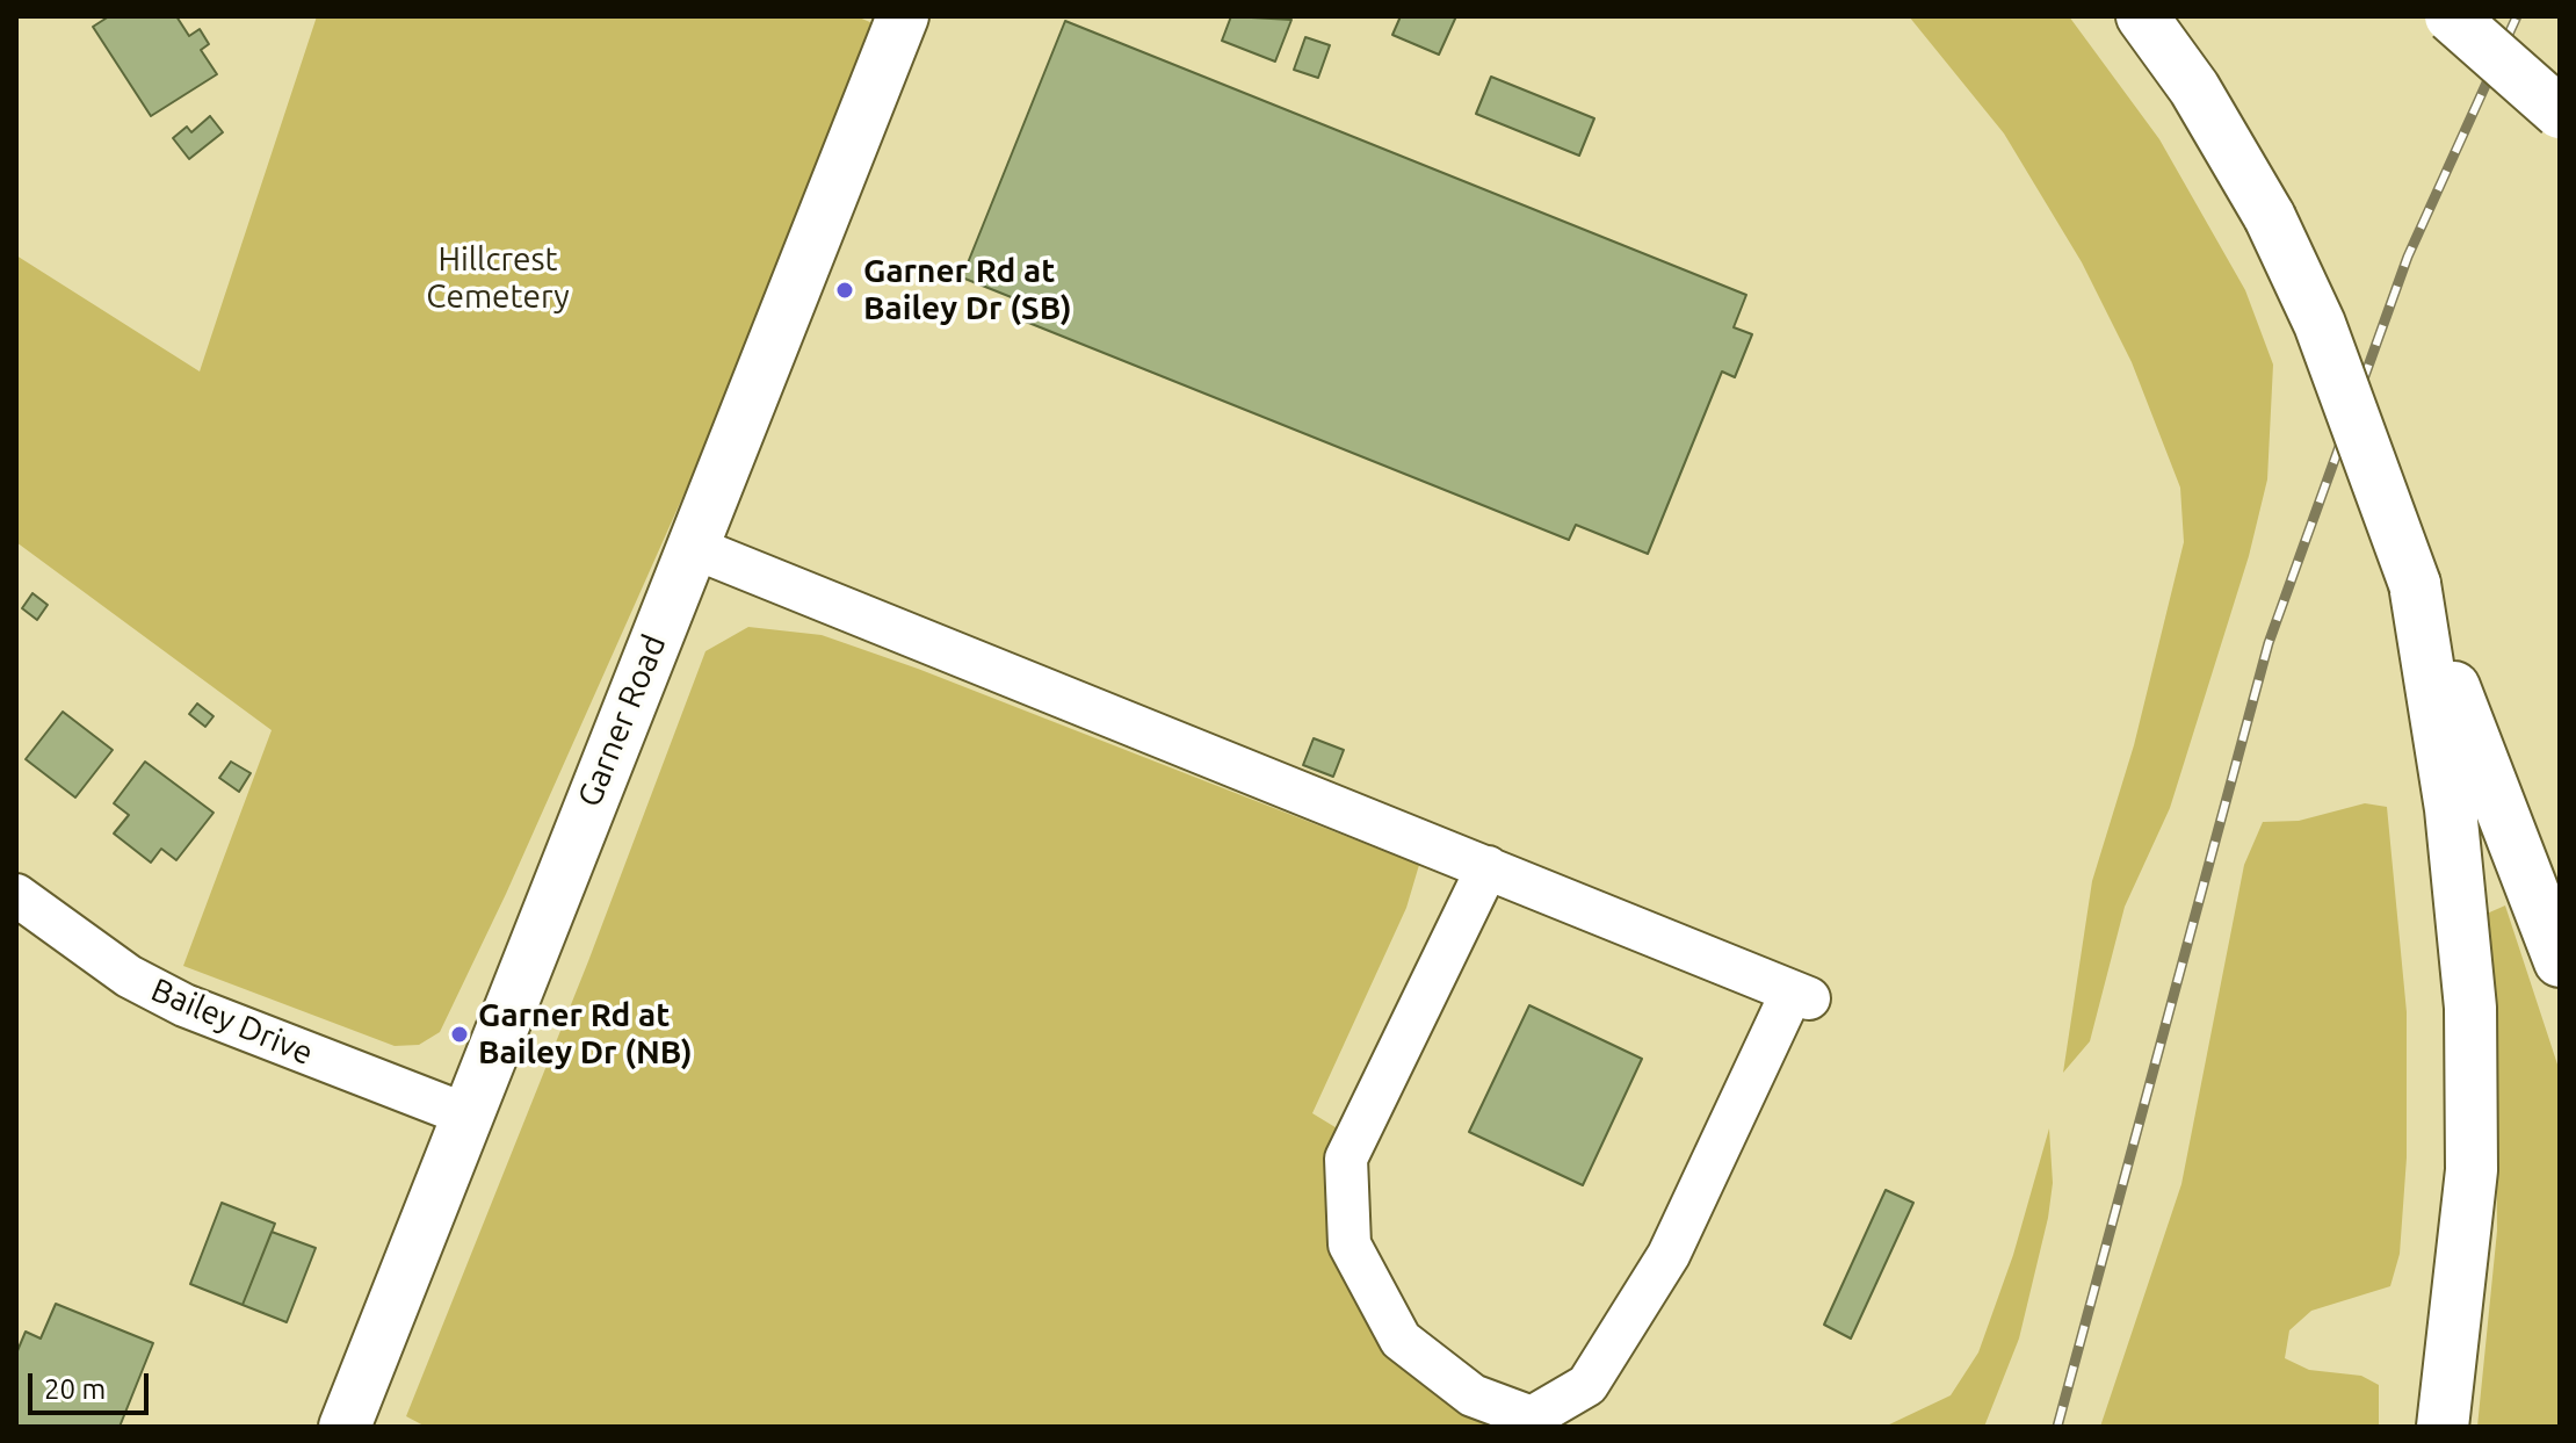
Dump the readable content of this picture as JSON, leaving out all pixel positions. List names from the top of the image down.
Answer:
{
  "streets": {
    "main road": ["Garner Road"],
    "street": ["Bailey Drive"]
  },
  "crossings": [
    ["Garner Road", "Bailey Drive"]
  ],
  "parks": ["Hillcrest Cemetery"],
  "places": ["Garner Rd at Bailey Dr (SB)", "Garner Rd at Bailey Dr (NB)"],
  "scale_bar": "20 m"
}
